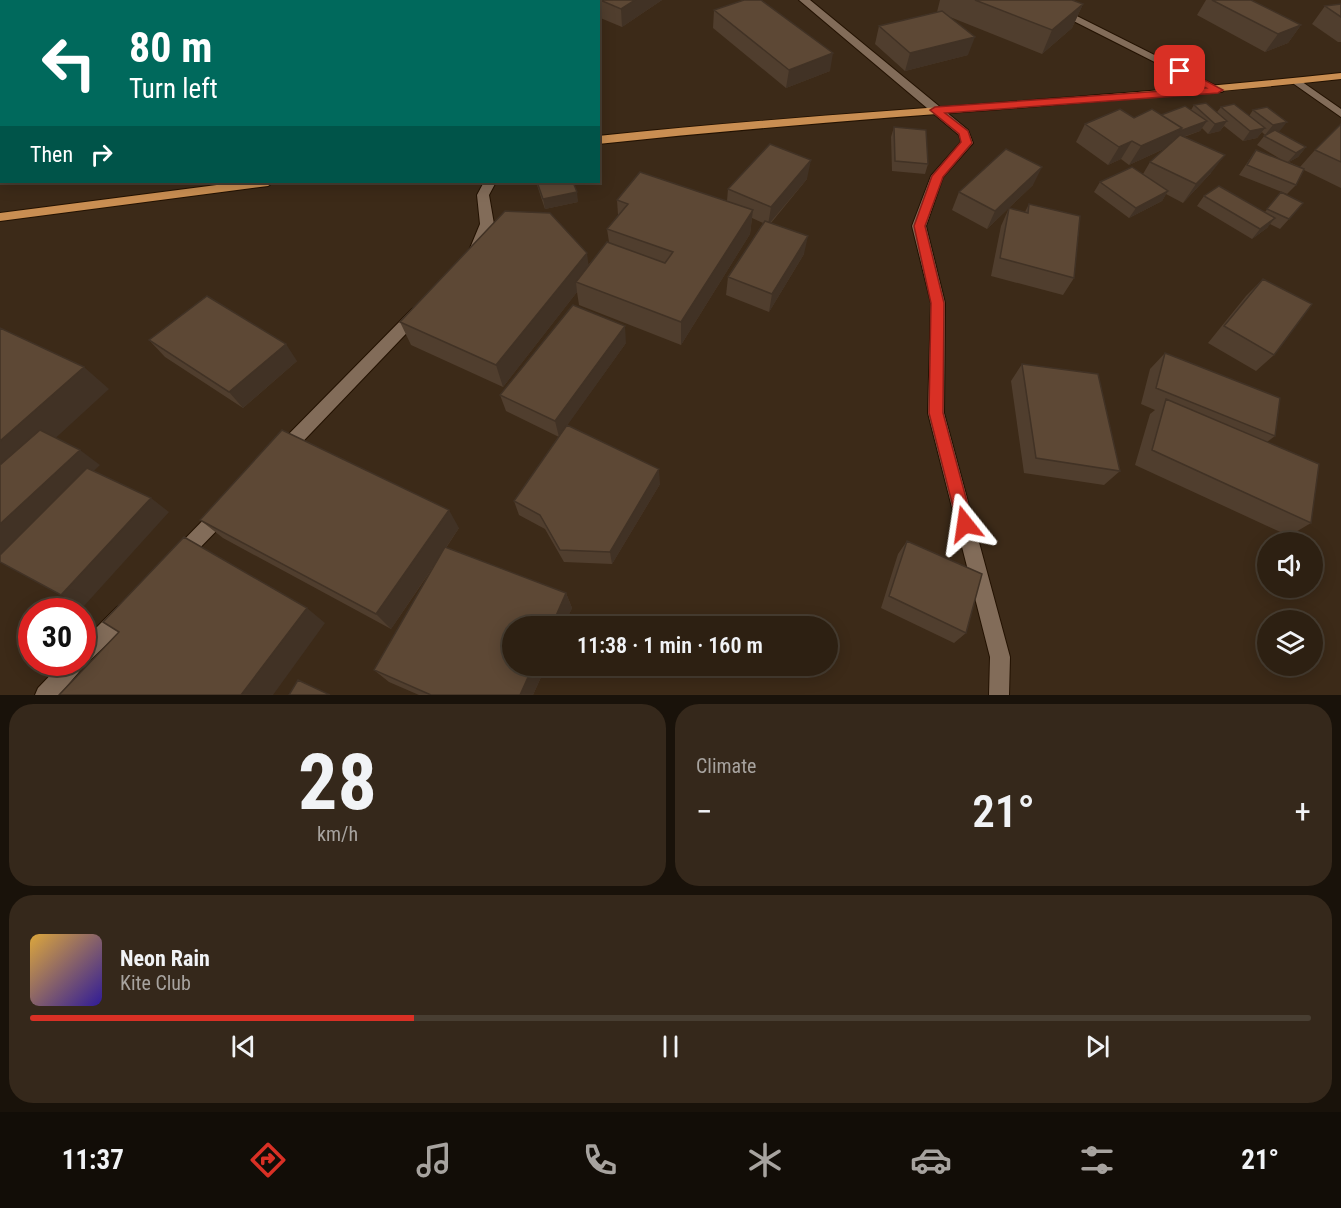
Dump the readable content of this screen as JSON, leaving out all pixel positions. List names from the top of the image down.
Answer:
{
  "page": {
    "turn": ["80 m", "Turn left"],
    "then": "Then",
    "limit": "30",
    "trip": "11:38 · 1 min · 160 m",
    "tile": [
      ["28", "km/h"],
      "Climate"
    ],
    "heat": ["−", "21°", "+"],
    "song": ["Neon Rain", "Kite Club"],
    "tabs": ["11:37", "21°"]
  }
}
